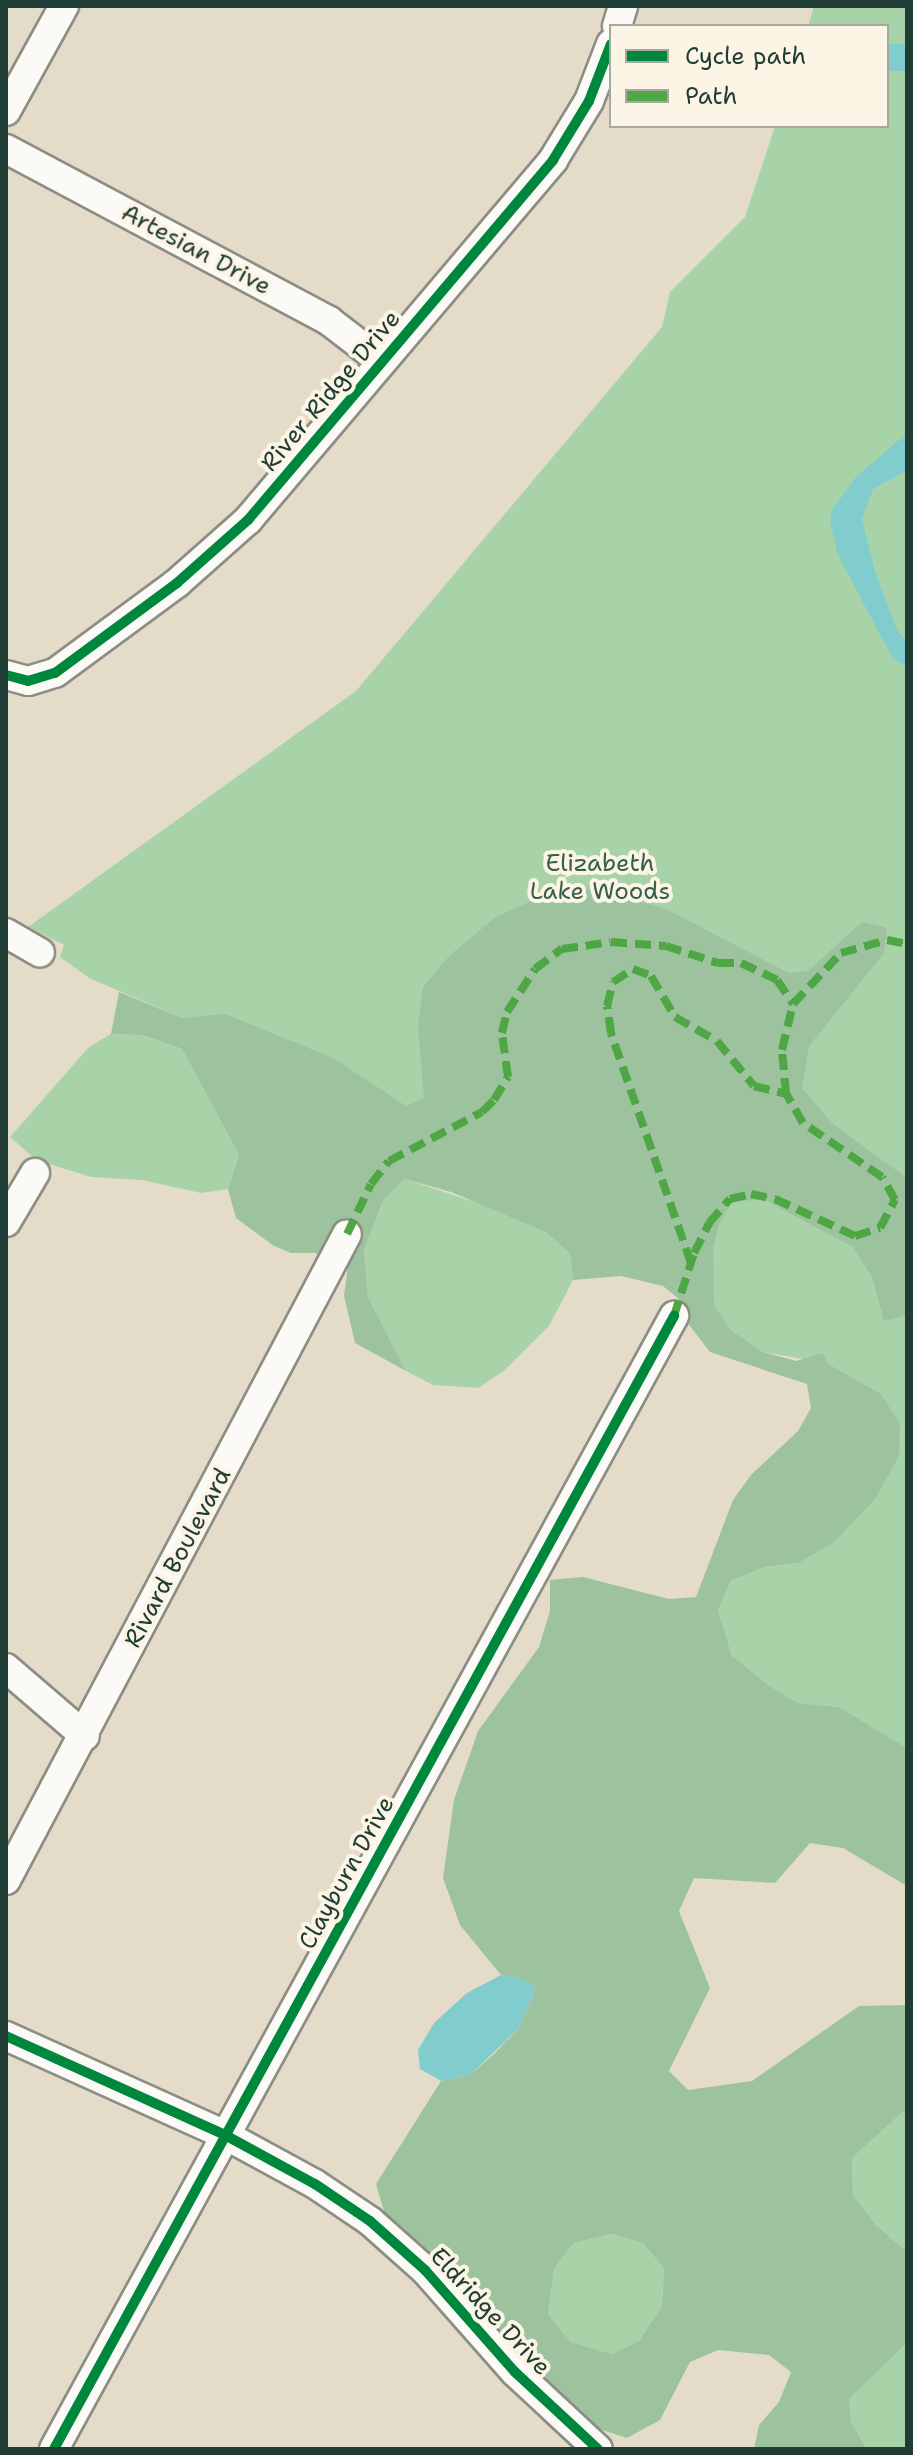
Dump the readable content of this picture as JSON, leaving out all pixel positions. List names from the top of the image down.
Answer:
{
  "streets": {
    "street": [
      "Artesian Drive",
      "River Ridge Drive",
      "Rivard Boulevard",
      "Clayburn Drive",
      "Eldridge Drive"
    ]
  },
  "crossings": [
    ["Artesian Drive", "River Ridge Drive"],
    ["Clayburn Drive", "Eldridge Drive"]
  ],
  "parks": ["Elizabeth Lake Woods"],
  "legend": ["Cycle path", "Path"]
}
